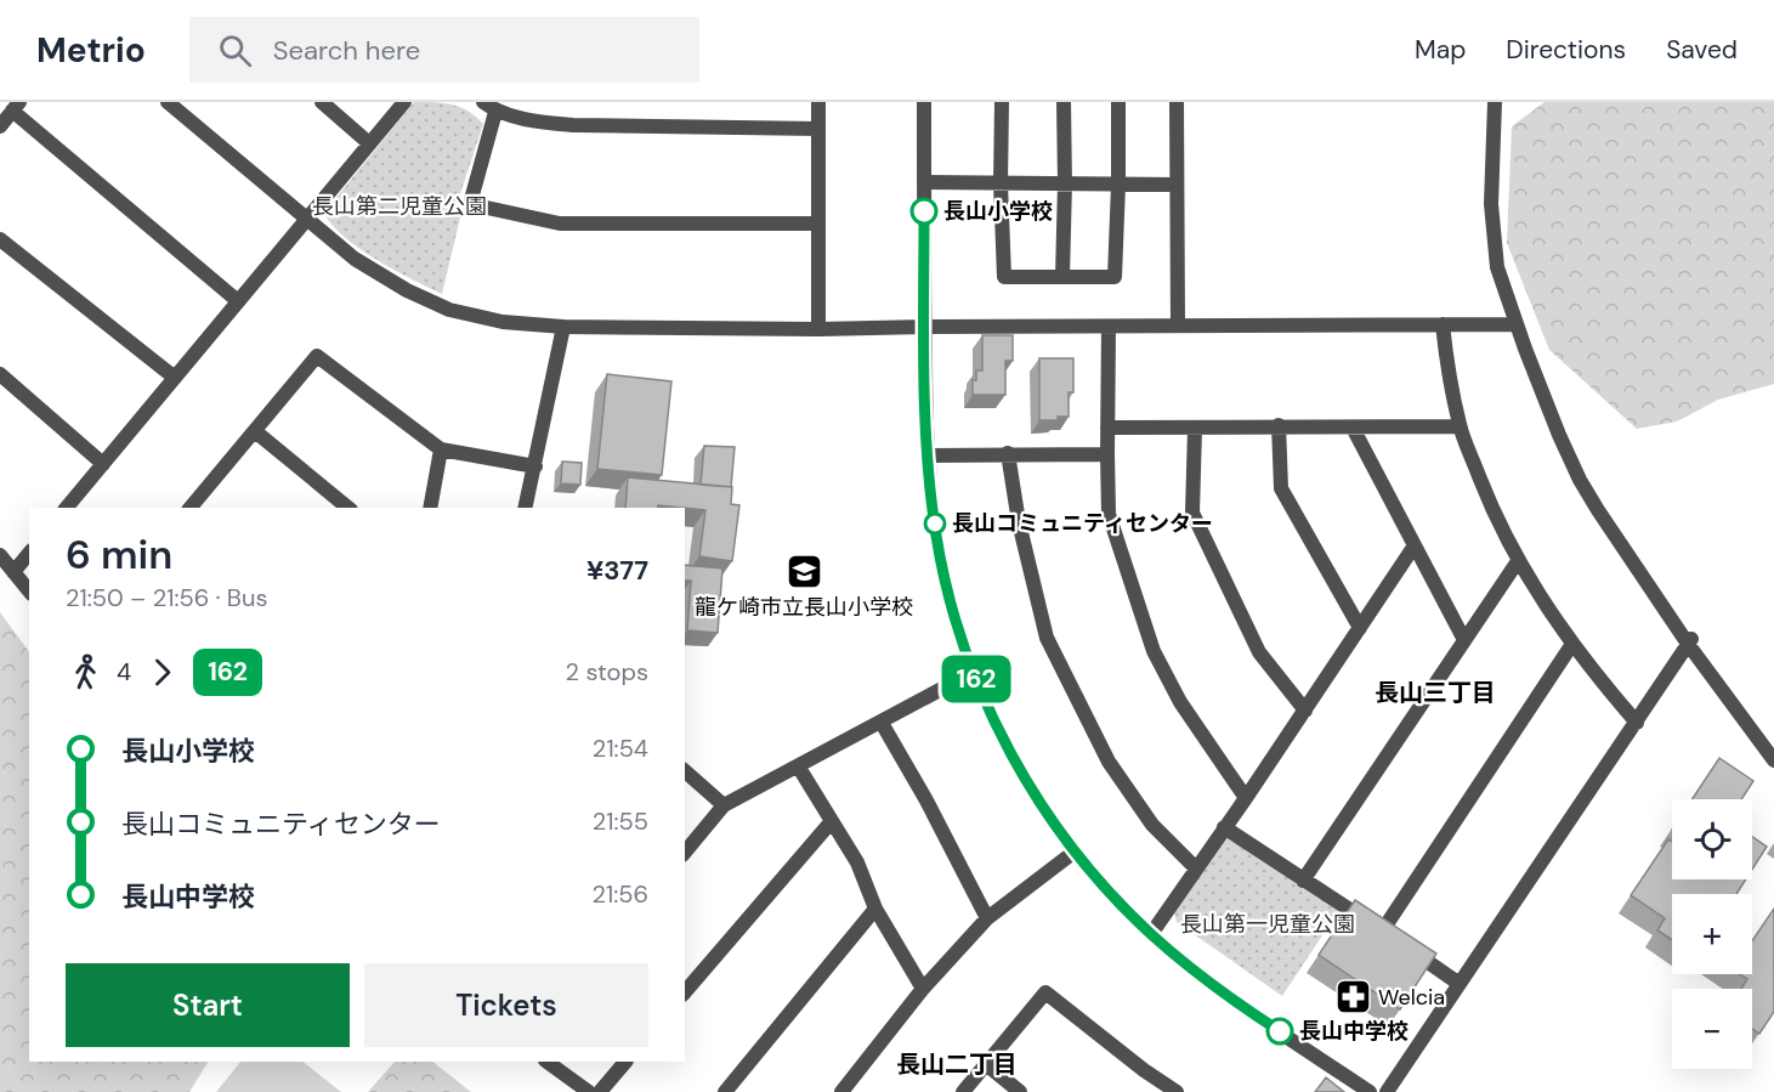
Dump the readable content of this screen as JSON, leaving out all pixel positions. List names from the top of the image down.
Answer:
{
  "districts": ["長山三丁目", "長山二丁目"],
  "parks": ["長山第二児童公園", "長山第一児童公園"],
  "places": {
    "other": ["長山小学校", "長山コミュニティセンター", "長山中学校"],
    "school or university": ["龍ケ崎市立長山小学校"],
    "pharmacy": ["Welcia"]
  },
  "lines": ["bus line 162"],
  "page": {
    "header": "Metrio",
    "search": "Search here",
    "nav": ["Map", "Directions", "Saved"],
    "on_map": "162",
    "heading": ["6 min", "21:50 – 21:56 · Bus", "¥377"],
    "legs": ["4", "162", "2 stops"],
    "list": [
      {
        "name": "長山小学校",
        "value": "21:54"
      },
      {
        "name": "長山コミュニティセンター",
        "value": "21:55"
      },
      {
        "name": "長山中学校",
        "value": "21:56"
      }
    ],
    "map_buttons": ["+", "−"],
    "buttons": ["Start", "Tickets"]
  }
}
